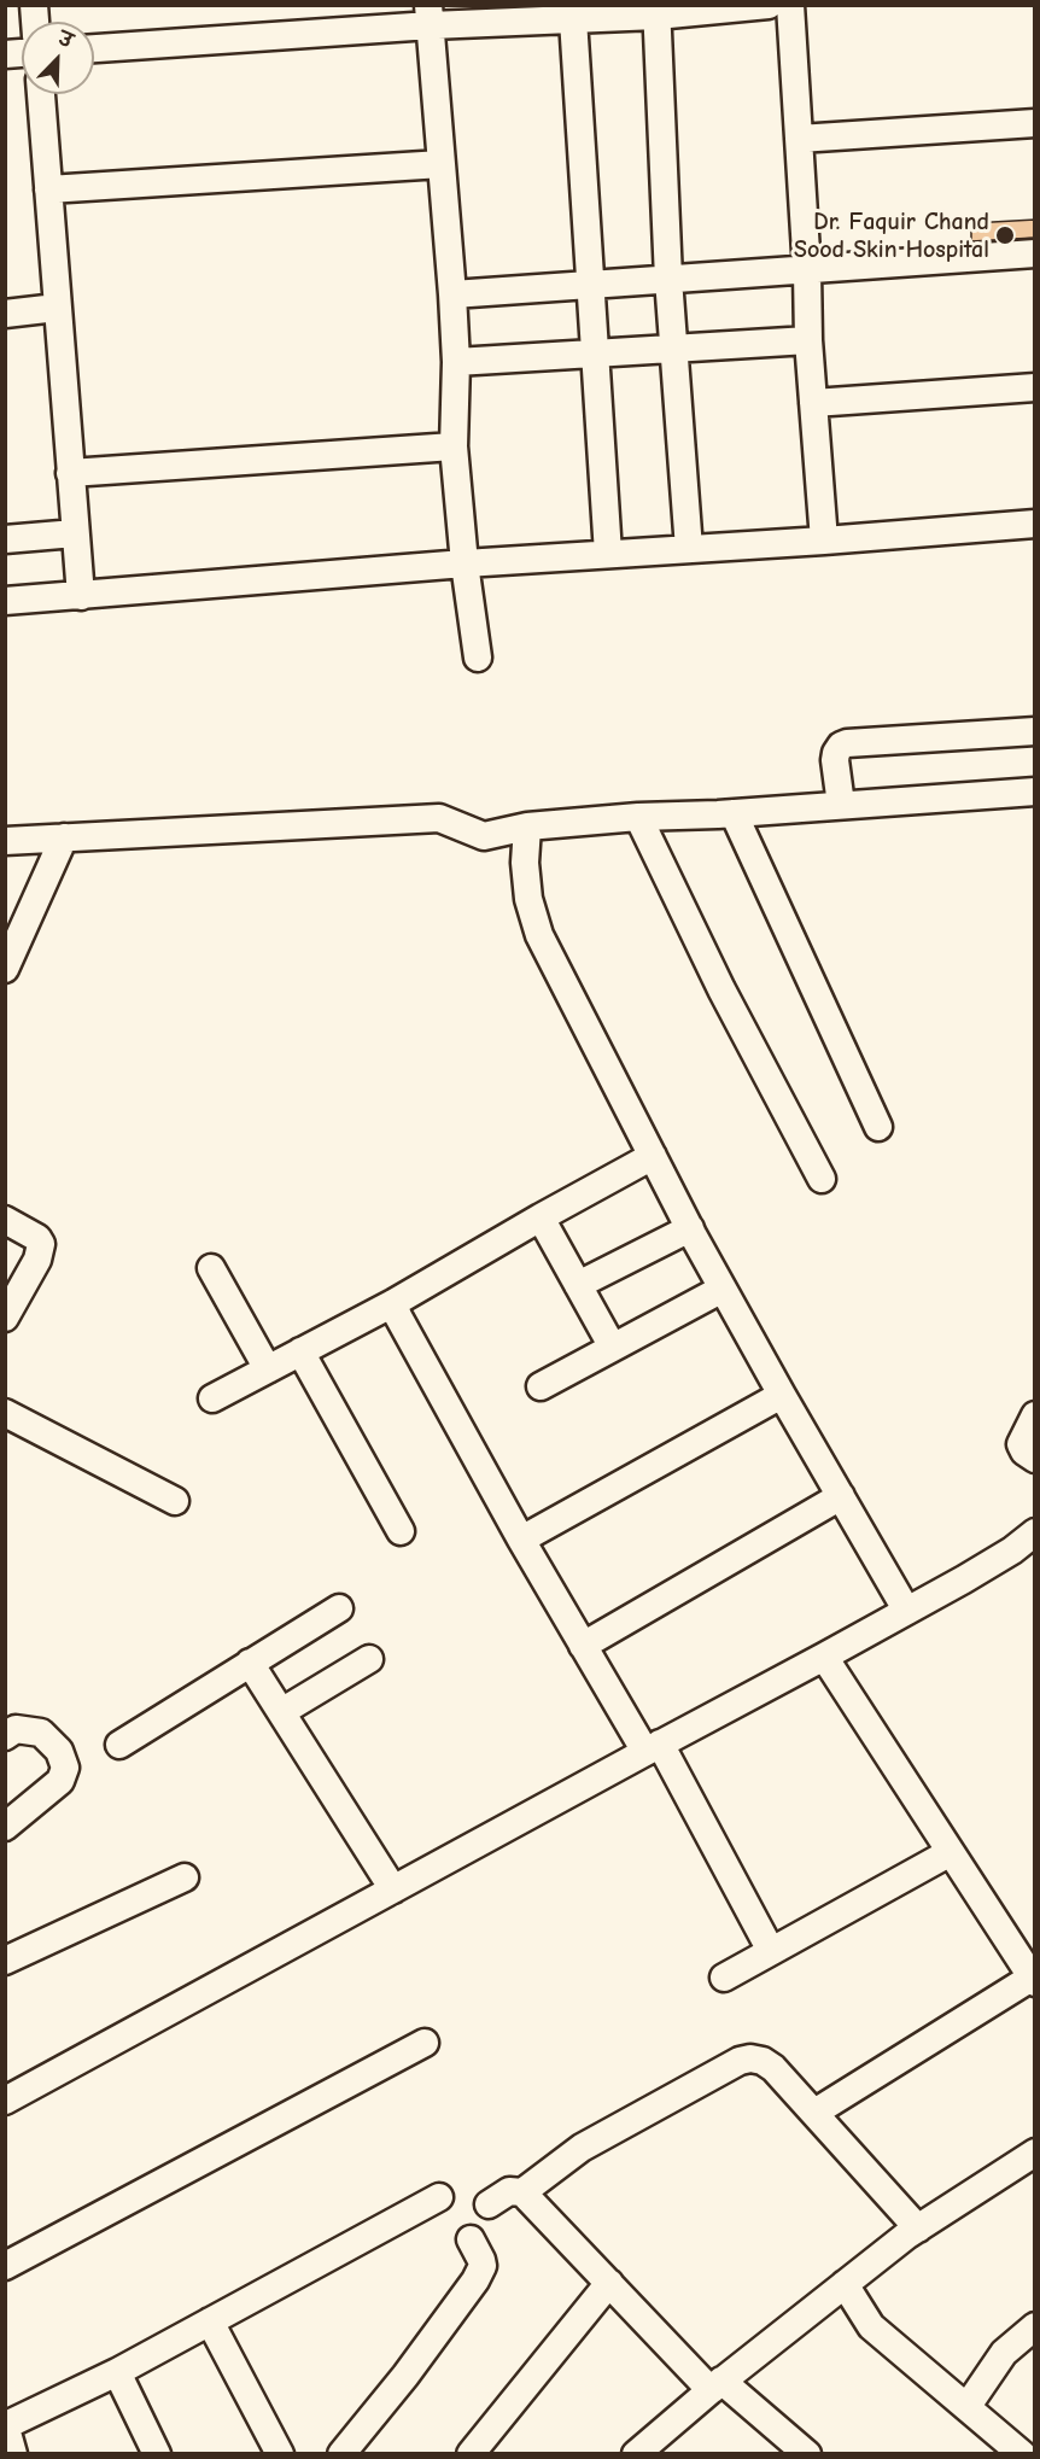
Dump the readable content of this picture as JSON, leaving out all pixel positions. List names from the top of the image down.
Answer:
{
  "places": ["Dr. Faquir Chand Sood Skin Hospital"],
  "north": "top right"
}
